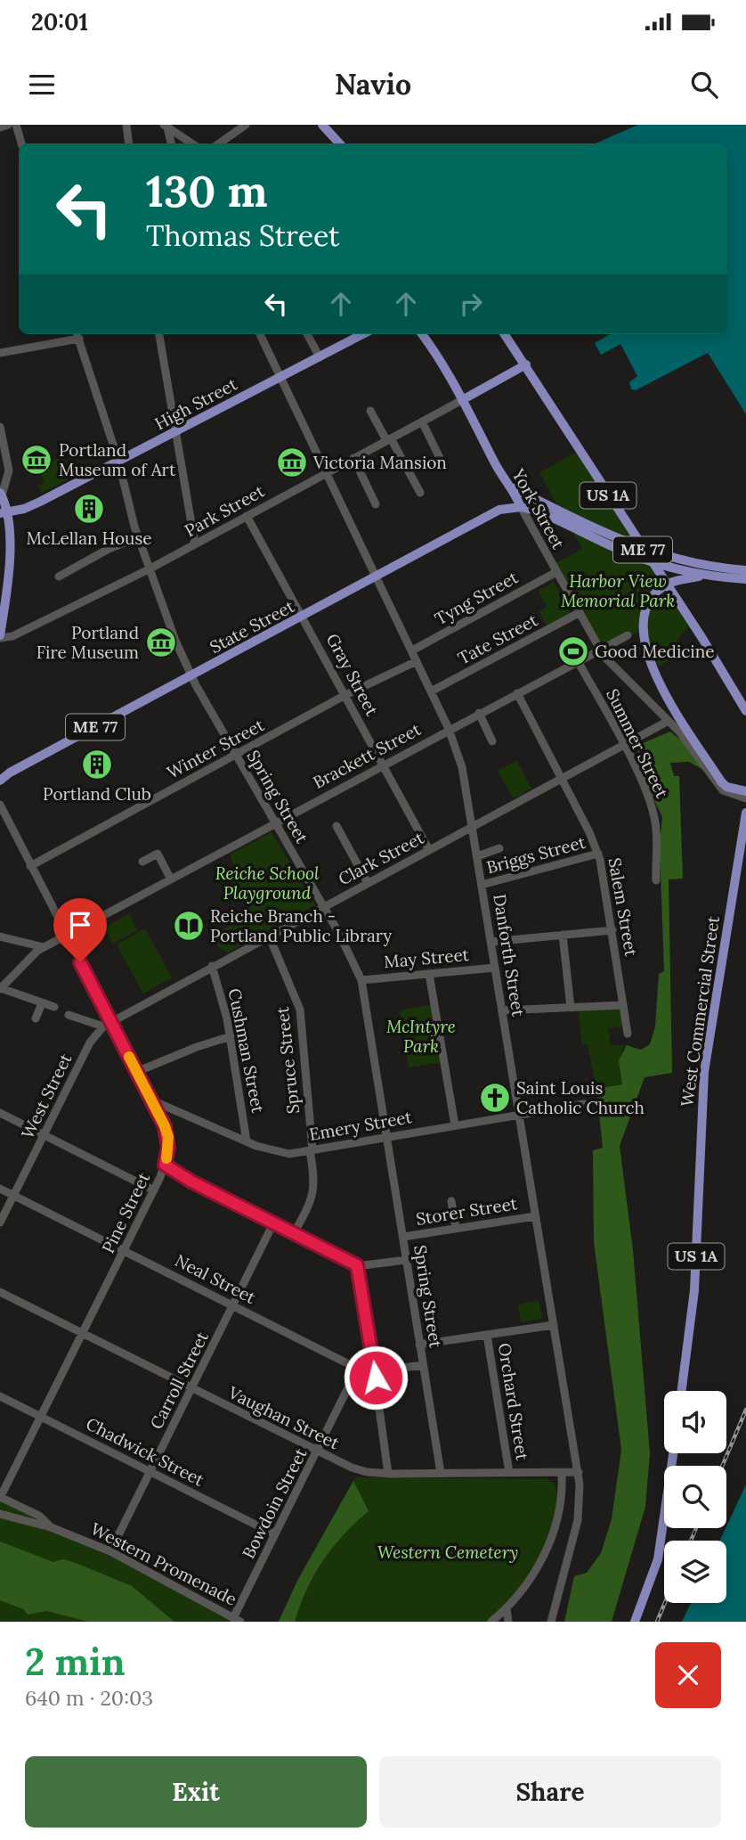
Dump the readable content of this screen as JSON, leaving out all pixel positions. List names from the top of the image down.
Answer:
{
  "streets": {
    "main road": [
      "High Street",
      "US 1A",
      "York Street",
      "Park Street",
      "ME 77",
      "State Street",
      "West Commercial Street"
    ],
    "street": [
      "Tyng Street",
      "Tate Street",
      "Gray Street",
      "Summer Street",
      "Winter Street",
      "Brackett Street",
      "Spring Street",
      "Briggs Street",
      "Clark Street",
      "Salem Street",
      "Danforth Street",
      "May Street",
      "Cushman Street",
      "Spruce Street",
      "West Street",
      "Emery Street",
      "Storer Street",
      "Pine Street",
      "Neal Street",
      "Carroll Street",
      "Orchard Street",
      "Vaughan Street",
      "Chadwick Street",
      "Bowdoin Street",
      "Western Promenade"
    ]
  },
  "crossings": [
    ["High Street", "Spring Street"],
    ["High Street", "Danforth Street"],
    ["US 1A", "Park Street"],
    ["York Street", "Park Street"],
    ["York Street", "ME 77"],
    ["York Street", "Tyng Street"],
    ["York Street", "State Street"],
    ["York Street", "Tate Street"],
    ["York Street", "Brackett Street"],
    ["York Street", "Clark Street"],
    ["Park Street", "Gray Street"],
    ["Park Street", "Spring Street"],
    ["Park Street", "Danforth Street"],
    ["ME 77", "State Street"],
    ["Tyng Street", "Danforth Street"],
    ["State Street", "Gray Street"],
    ["State Street", "Spring Street"],
    ["State Street", "Danforth Street"],
    ["Tate Street", "Danforth Street"],
    ["Gray Street", "Winter Street"],
    ["Gray Street", "Brackett Street"],
    ["Gray Street", "Clark Street"],
    ["Summer Street", "Brackett Street"],
    ["Summer Street", "Clark Street"],
    ["Winter Street", "Spring Street"],
    ["Winter Street", "Danforth Street"],
    ["Winter Street", "Pine Street"],
    ["Brackett Street", "Spring Street"],
    ["Brackett Street", "Salem Street"],
    ["Brackett Street", "Danforth Street"],
    ["Brackett Street", "Pine Street"],
    ["Spring Street", "Clark Street"],
    ["Spring Street", "May Street"],
    ["Spring Street", "Emery Street"],
    ["Spring Street", "Storer Street"],
    ["Spring Street", "Neal Street"],
    ["Spring Street", "Vaughan Street"],
    ["Briggs Street", "Salem Street"],
    ["Briggs Street", "Danforth Street"],
    ["Clark Street", "Salem Street"],
    ["Clark Street", "Danforth Street"],
    ["Clark Street", "Cushman Street"],
    ["Clark Street", "Spruce Street"],
    ["Clark Street", "West Street"],
    ["Clark Street", "Pine Street"],
    ["Danforth Street", "May Street"],
    ["Danforth Street", "Emery Street"],
    ["Danforth Street", "Storer Street"],
    ["Danforth Street", "Vaughan Street"],
    ["Cushman Street", "Emery Street"],
    ["Spruce Street", "Emery Street"],
    ["West Street", "Pine Street"],
    ["West Street", "Neal Street"],
    ["Emery Street", "Pine Street"],
    ["Pine Street", "Neal Street"],
    ["Pine Street", "Vaughan Street"],
    ["Pine Street", "Chadwick Street"],
    ["Neal Street", "Carroll Street"],
    ["Neal Street", "Bowdoin Street"],
    ["Carroll Street", "Vaughan Street"],
    ["Carroll Street", "Chadwick Street"],
    ["Carroll Street", "Western Promenade"],
    ["Orchard Street", "Vaughan Street"],
    ["Vaughan Street", "Bowdoin Street"],
    ["Chadwick Street", "Bowdoin Street"],
    ["Bowdoin Street", "Western Promenade"]
  ],
  "parks": [
    "Harbor View Memorial Park",
    "Reiche School Playground",
    "McIntyre Park",
    "Western Cemetery"
  ],
  "places": {
    "museum": ["Portland Museum of Art", "Victoria Mansion", "Portland Fire Museum"],
    "building": ["McLellan House", "Portland Club"],
    "sports": ["Good Medicine"],
    "library": ["Reiche Branch - Portland Public Library"],
    "church": ["Saint Louis Catholic Church"]
  },
  "page": {
    "status": "20:01",
    "header": "Navio",
    "turn": ["130 m", "Thomas Street"],
    "heading": ["2 min", "640 m · 20:03"],
    "buttons": ["Exit", "Share"]
  }
}
